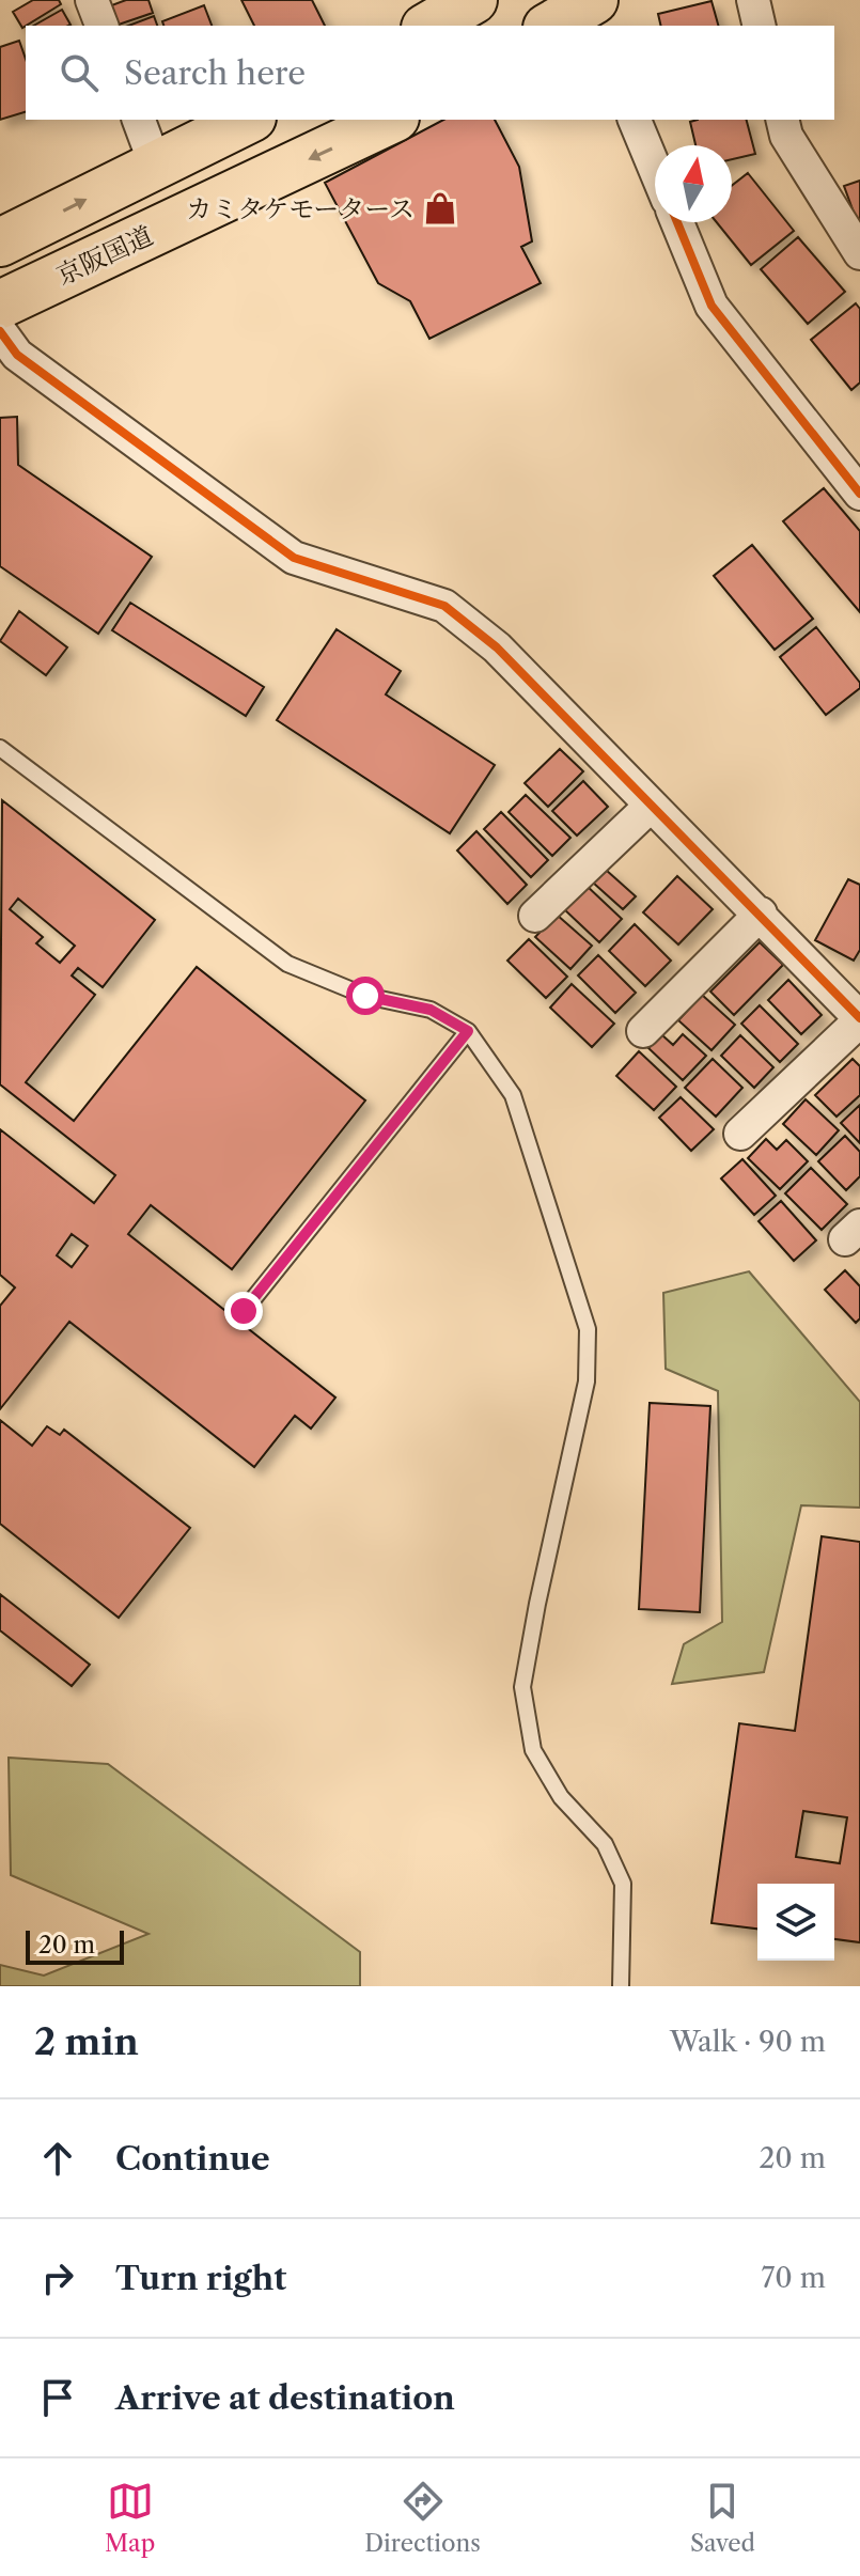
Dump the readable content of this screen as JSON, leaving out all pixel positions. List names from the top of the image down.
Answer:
{
  "streets": {
    "highway": ["京阪国道"]
  },
  "places": {
    "shop": ["カミタケモータース"]
  },
  "scale_bar": "20 m",
  "north": "top",
  "page": {
    "search": "Search here",
    "scale": "20 m",
    "heading": ["2 min", "Walk · 90 m"],
    "list": [
      ["Continue", "20 m"],
      ["Turn right", "70 m"],
      "Arrive at destination"
    ],
    "nav": ["Map", "Directions", "Saved"]
  }
}
